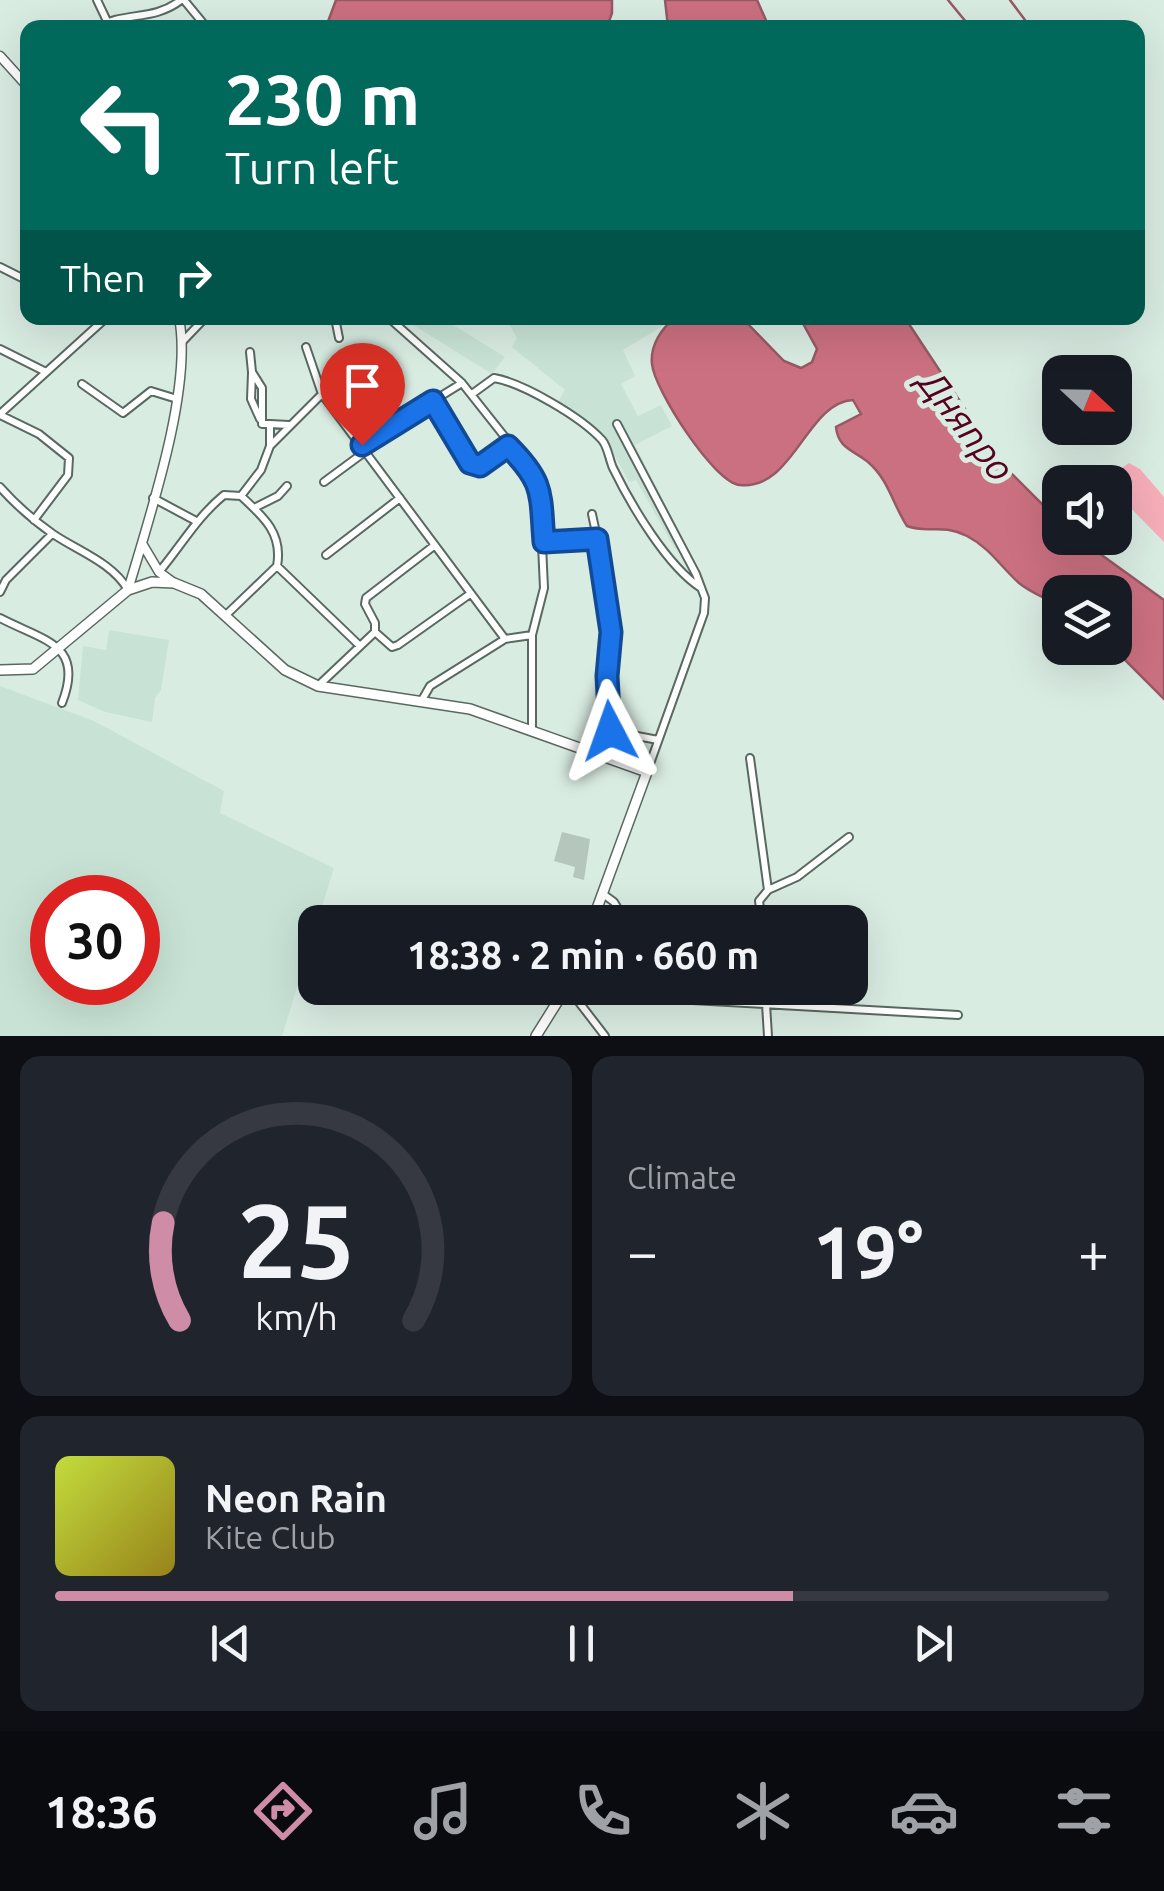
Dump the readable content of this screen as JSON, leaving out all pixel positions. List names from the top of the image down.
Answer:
{
  "water": ["Дняпро"],
  "north": "right",
  "page": {
    "turn": ["230 m", "Turn left"],
    "then": "Then",
    "limit": "30",
    "trip": "18:38 · 2 min · 660 m",
    "tile": "Climate",
    "heat": ["−", "19°", "+"],
    "song": ["Neon Rain", "Kite Club"],
    "tabs": "18:36",
    "gauge": ["25", "km/h"]
  }
}
